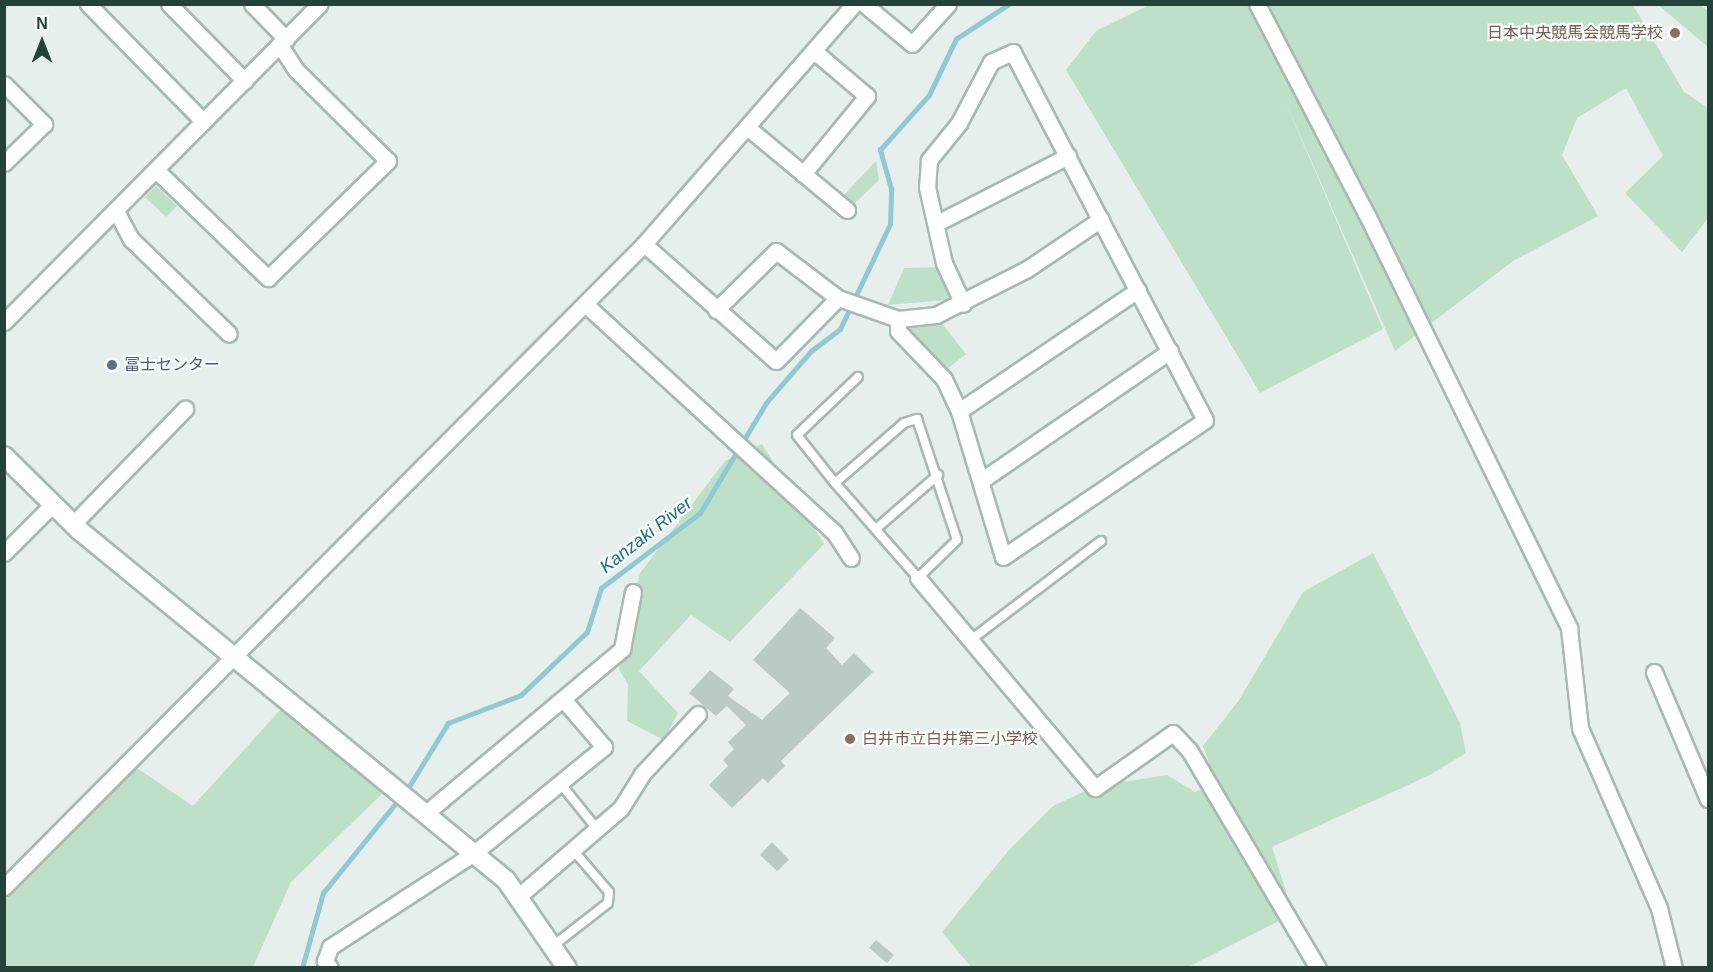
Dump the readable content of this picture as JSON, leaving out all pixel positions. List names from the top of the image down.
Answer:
{
  "water": ["Kanzaki River"],
  "places": ["日本中央競馬会競馬学校", "冨士センター", "白井市立白井第三小学校"],
  "north": "top"
}
